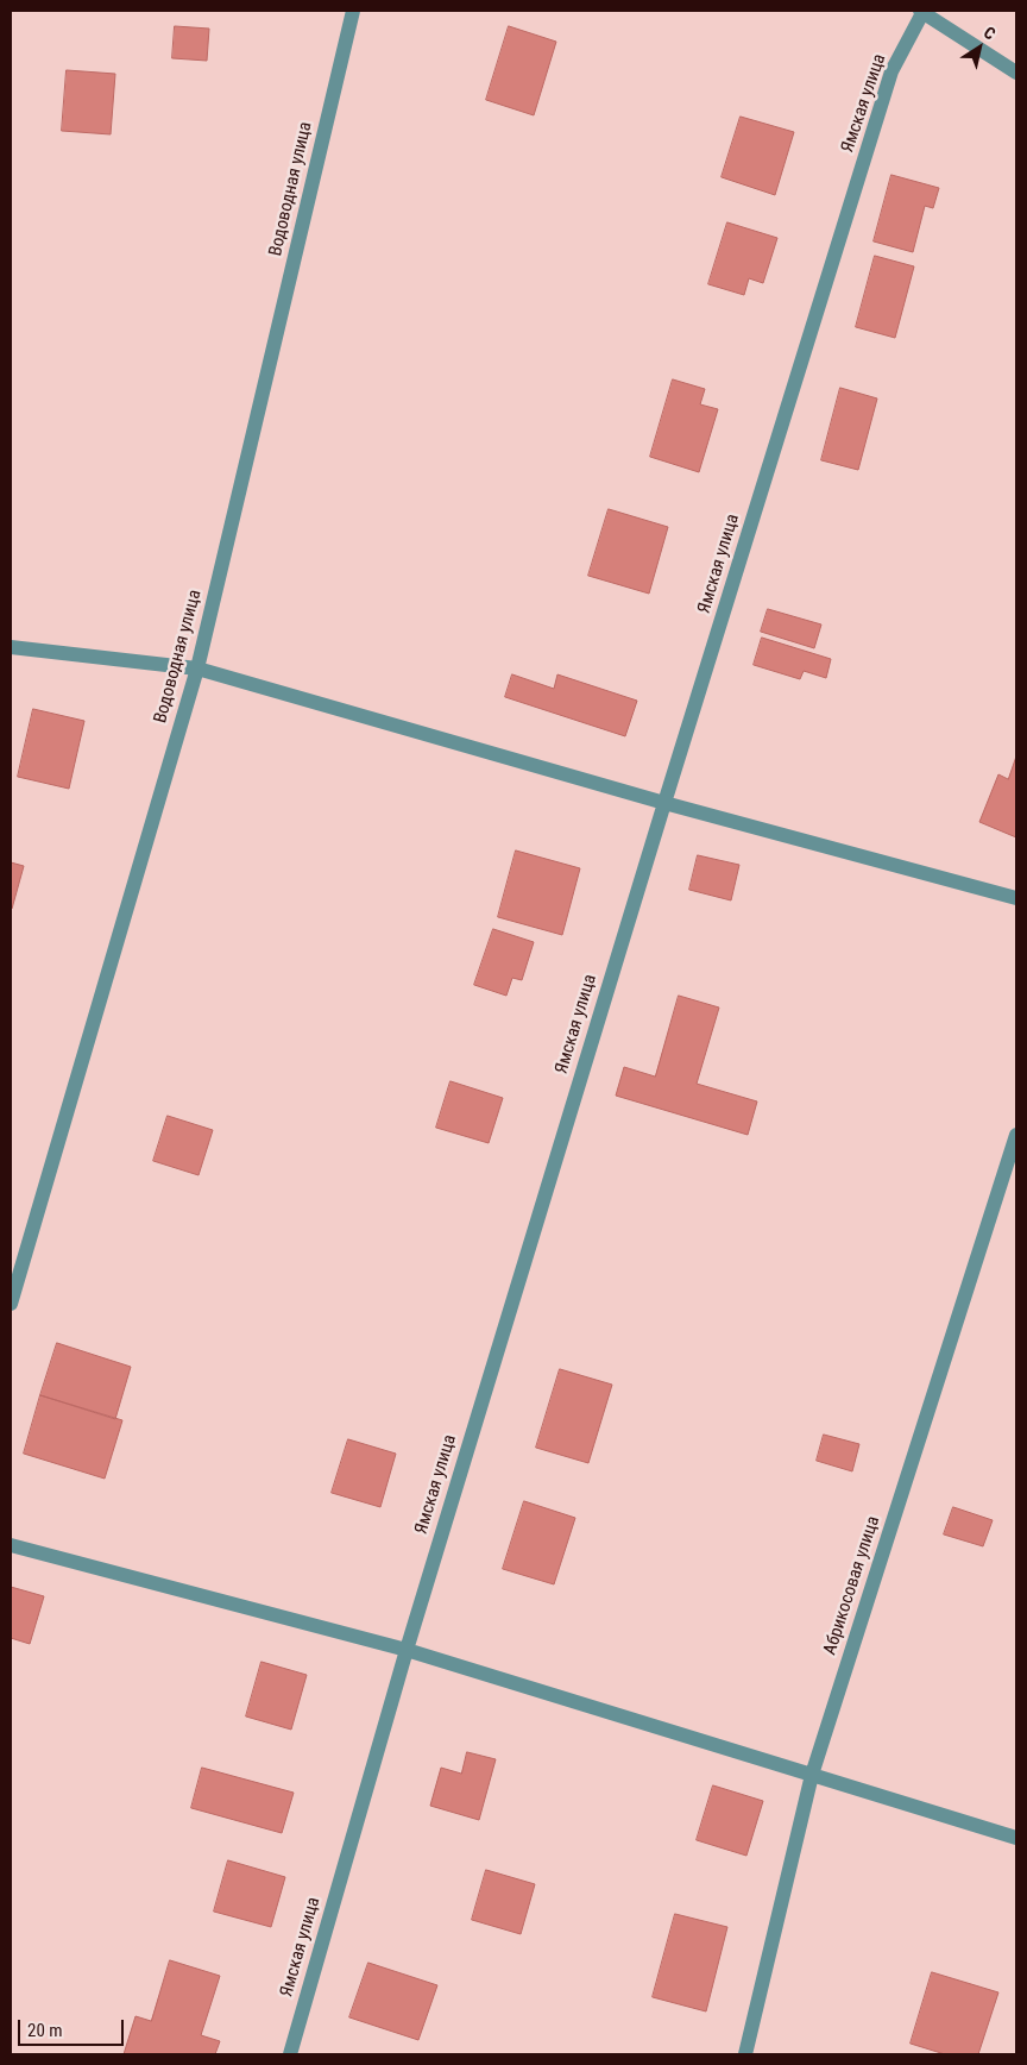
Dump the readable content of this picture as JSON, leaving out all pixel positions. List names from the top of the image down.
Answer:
{
  "streets": {
    "street": ["Ямская улица", "Водоводная улица", "Абрикосовая улица"]
  },
  "scale_bar": "20 m",
  "north": "top right"
}
